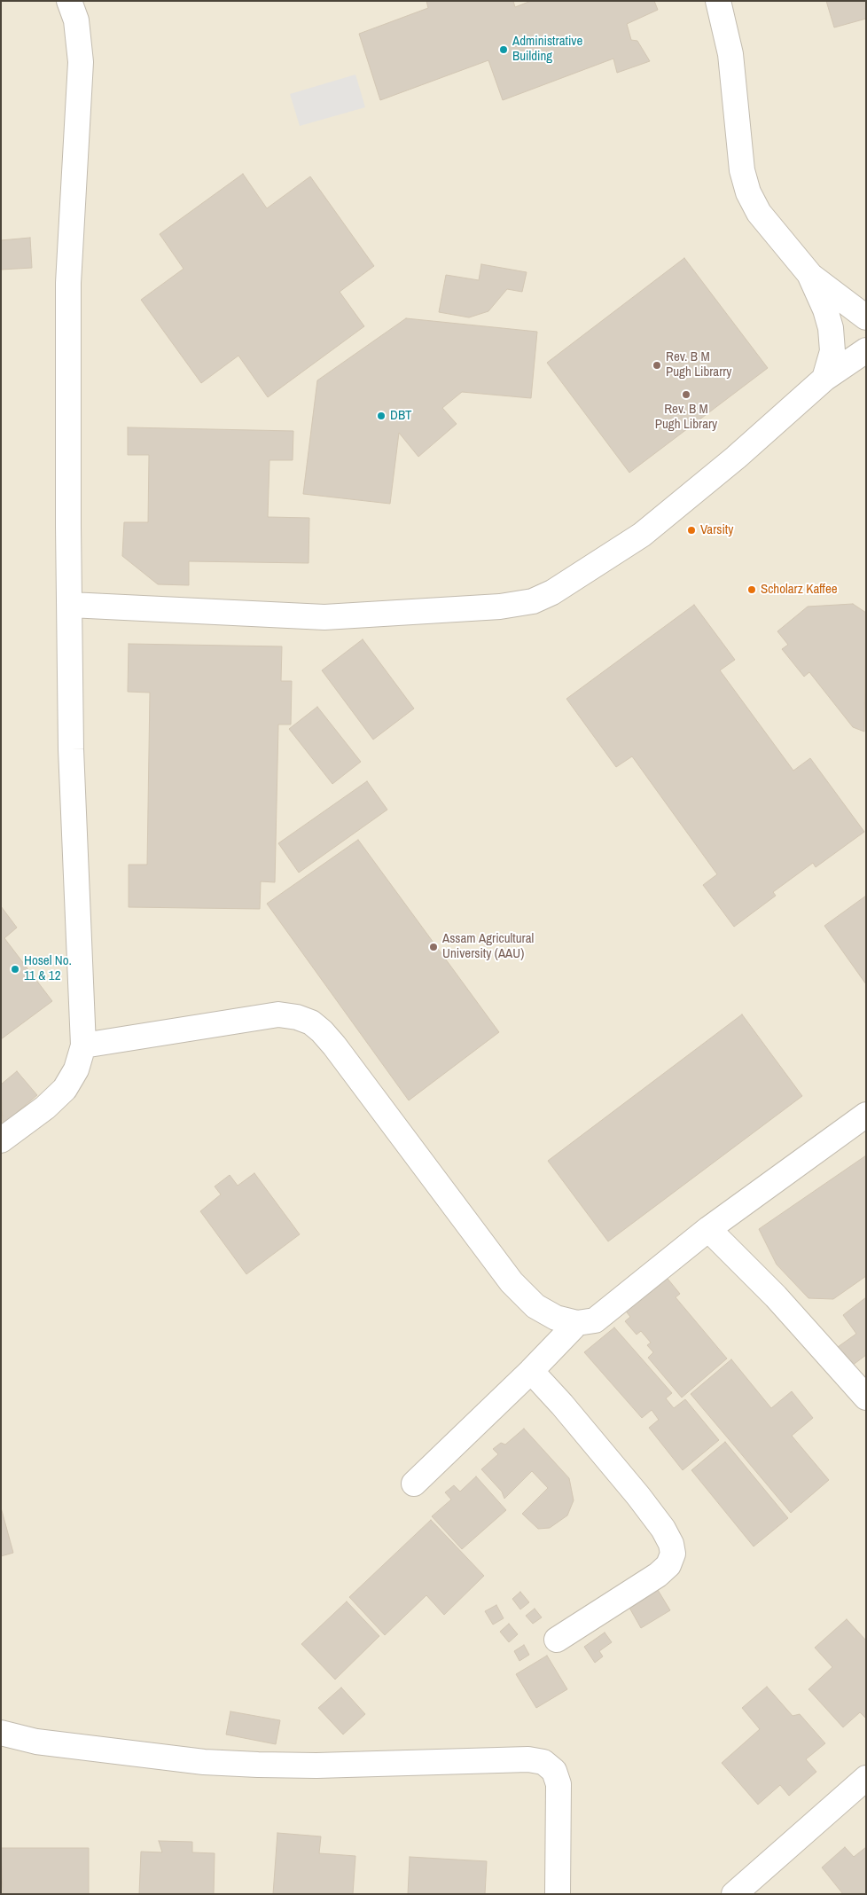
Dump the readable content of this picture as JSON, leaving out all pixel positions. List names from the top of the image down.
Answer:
{
  "places": [
    "Administrative Building",
    "Rev. B M Pugh Librarry",
    "Rev. B M Pugh Library",
    "DBT",
    "Varsity",
    "Scholarz Kaffee",
    "Assam Agricultural University (AAU)",
    "Hosel No. 11 & 12"
  ]
}
